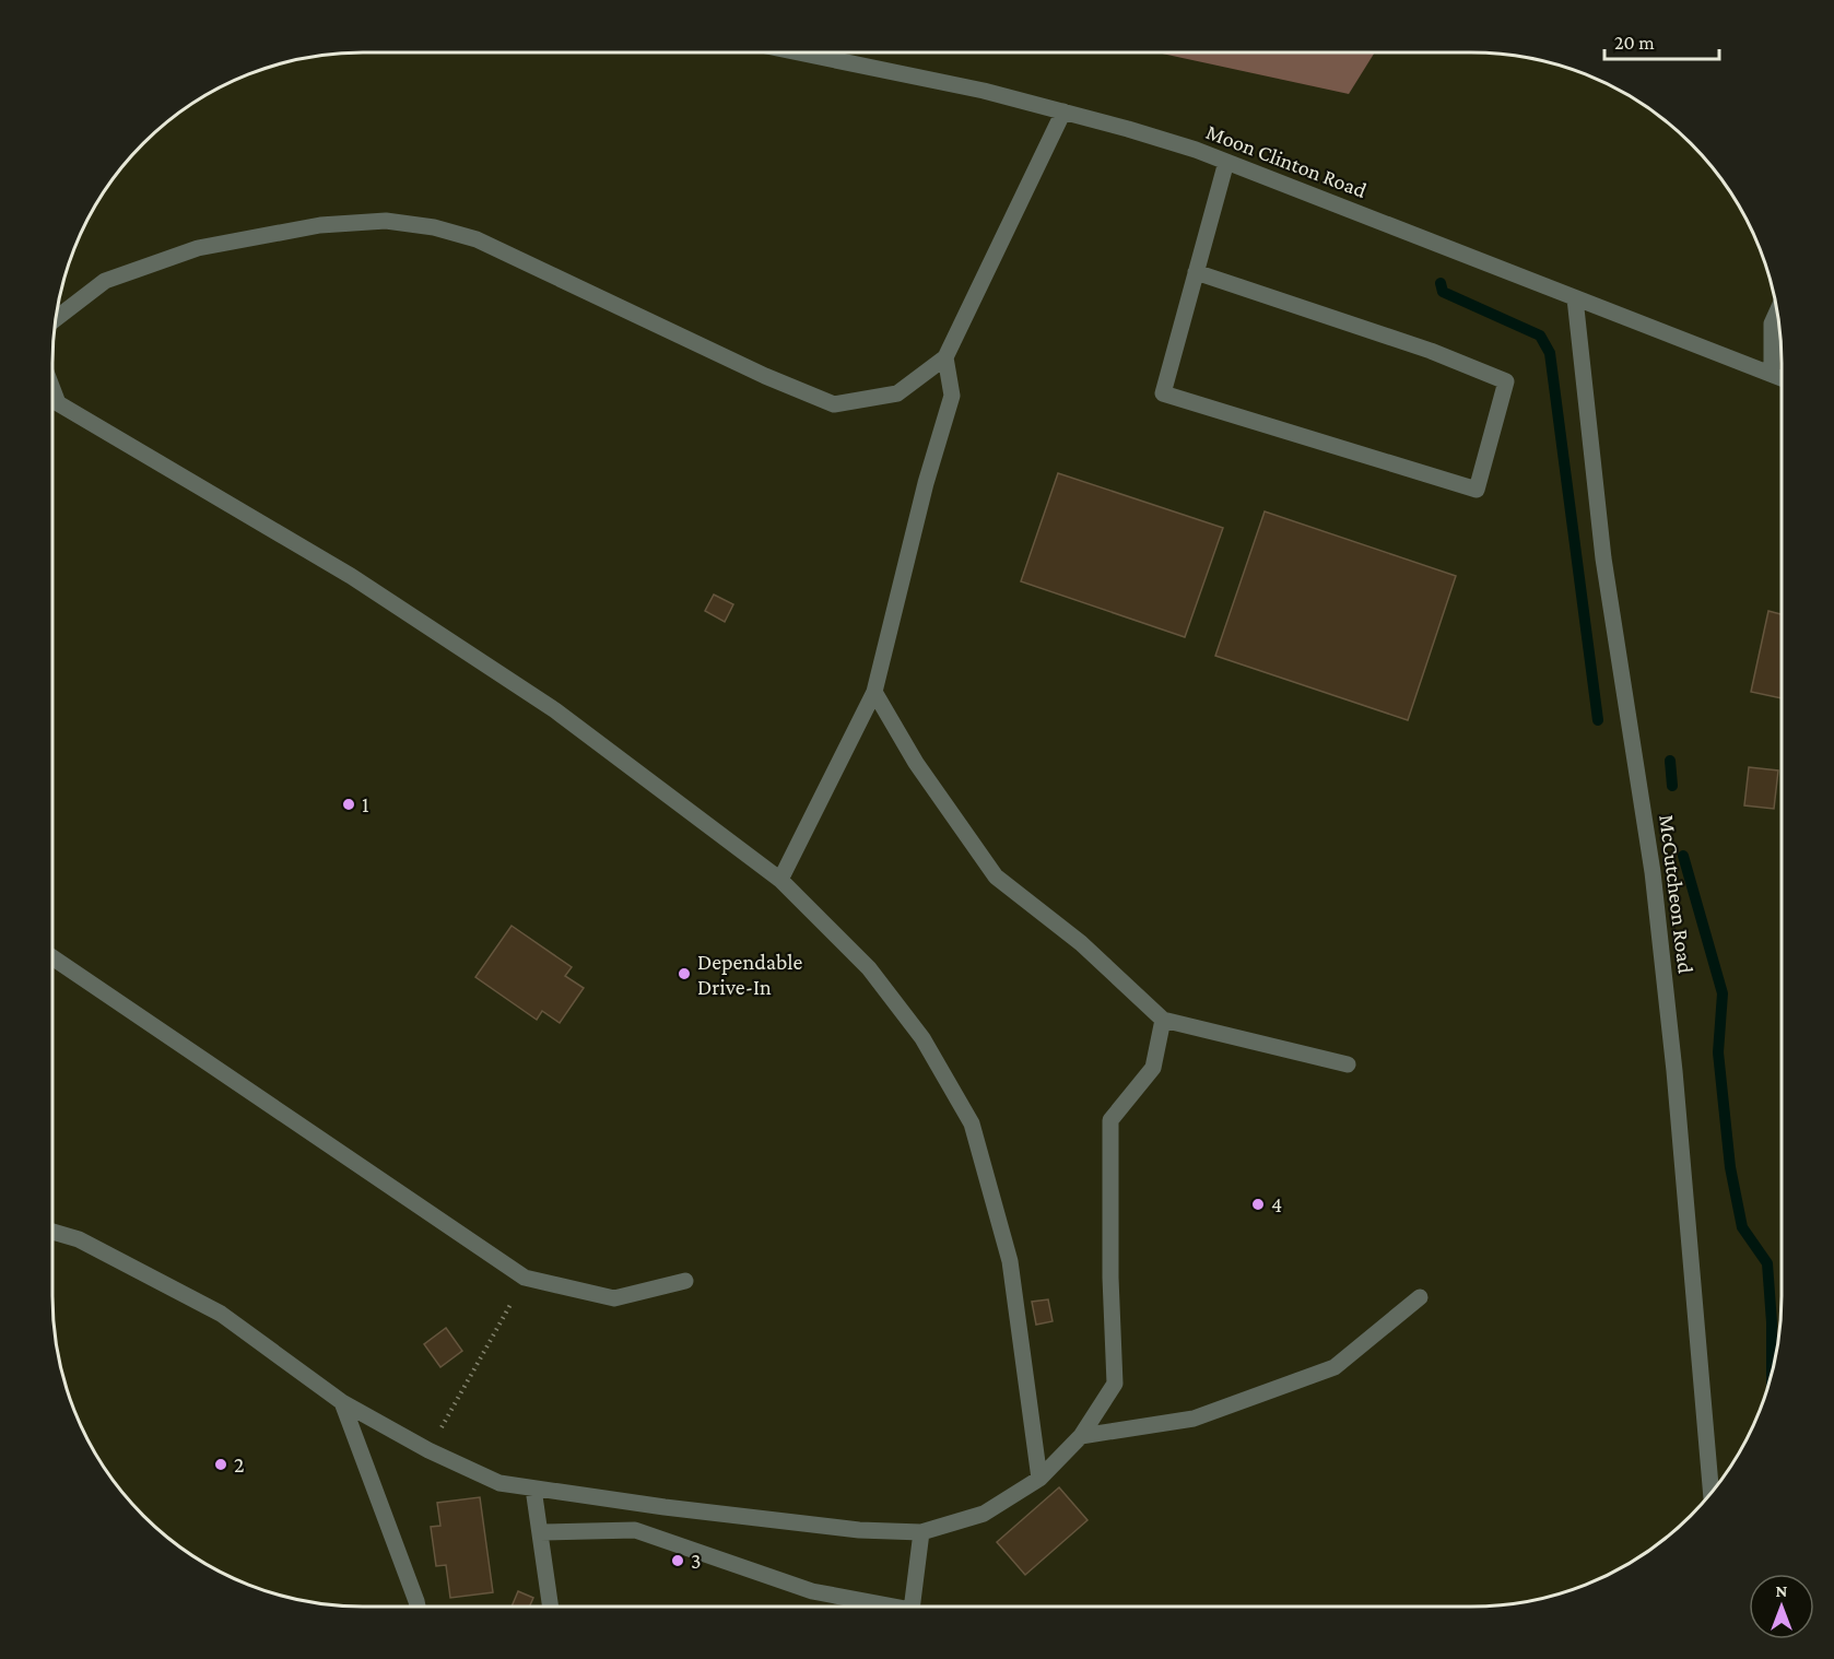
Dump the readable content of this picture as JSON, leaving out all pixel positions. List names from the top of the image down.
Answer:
{
  "streets": {
    "street": ["Moon Clinton Road", "McCutcheon Road"]
  },
  "crossings": [
    ["Moon Clinton Road", "McCutcheon Road"]
  ],
  "places": [
    "1",
    "Dependable Drive-In",
    "4",
    "2",
    "3"
  ],
  "scale_bar": "20 m",
  "north": "top"
}
